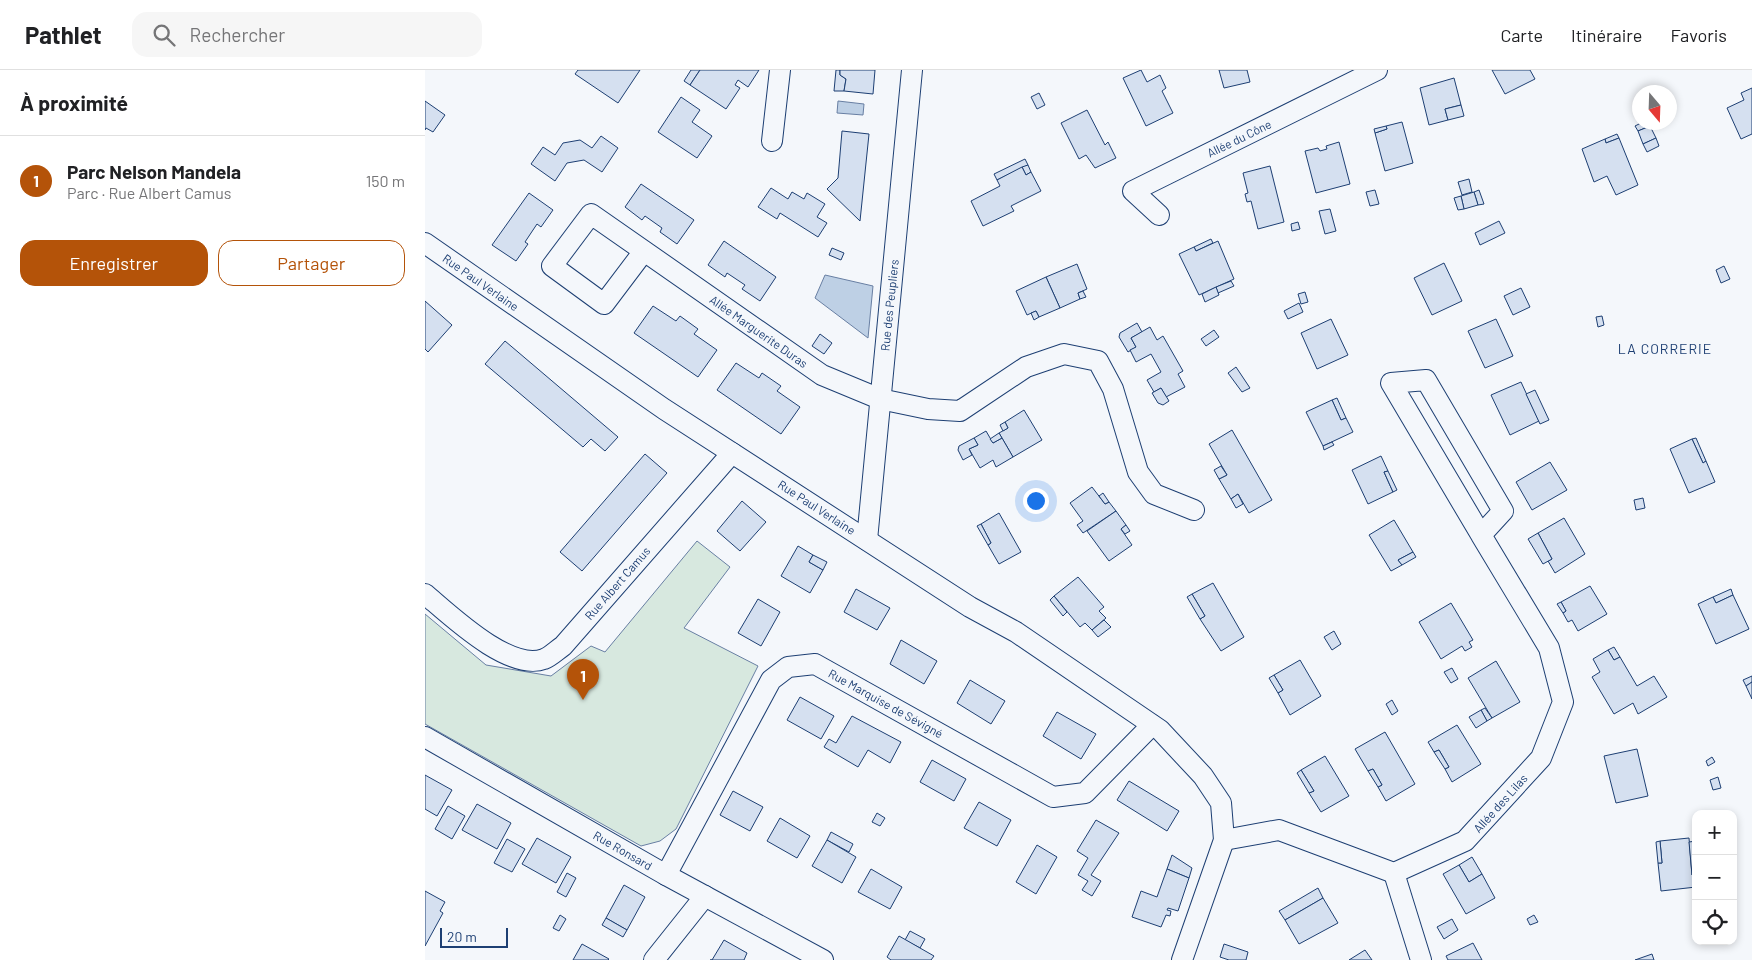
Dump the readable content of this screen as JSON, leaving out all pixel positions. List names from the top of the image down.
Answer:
{
  "streets": {
    "street": [
      "Allée du Cône",
      "Rue Paul Verlaine",
      "Rue des Peupliers",
      "Allée Marguerite Duras",
      "Rue Albert Camus",
      "Rue Marquise de Sévigné",
      "Allée des Lilas",
      "Rue Ronsard"
    ]
  },
  "crossings": [
    ["Rue Paul Verlaine", "Rue des Peupliers"],
    ["Rue Paul Verlaine", "Rue Albert Camus"],
    ["Rue Paul Verlaine", "Rue Marquise de Sévigné"],
    ["Rue des Peupliers", "Allée Marguerite Duras"],
    ["Rue Marquise de Sévigné", "Rue Ronsard"]
  ],
  "districts": ["LA CORRERIE"],
  "scale_bar": "20 m",
  "north": "bottom",
  "page": {
    "header": "Pathlet",
    "search": "Rechercher",
    "nav": ["Carte", "Itinéraire", "Favoris"],
    "heading": "À proximité",
    "list": [
      {
        "mark": "1",
        "name": "Parc Nelson Mandela",
        "note": "Parc · Rue Albert Camus",
        "value": "150 m"
      }
    ],
    "buttons": ["Enregistrer", "Partager"],
    "pins": "1",
    "map_buttons": ["+", "−"],
    "scale": "20 m"
  }
}
